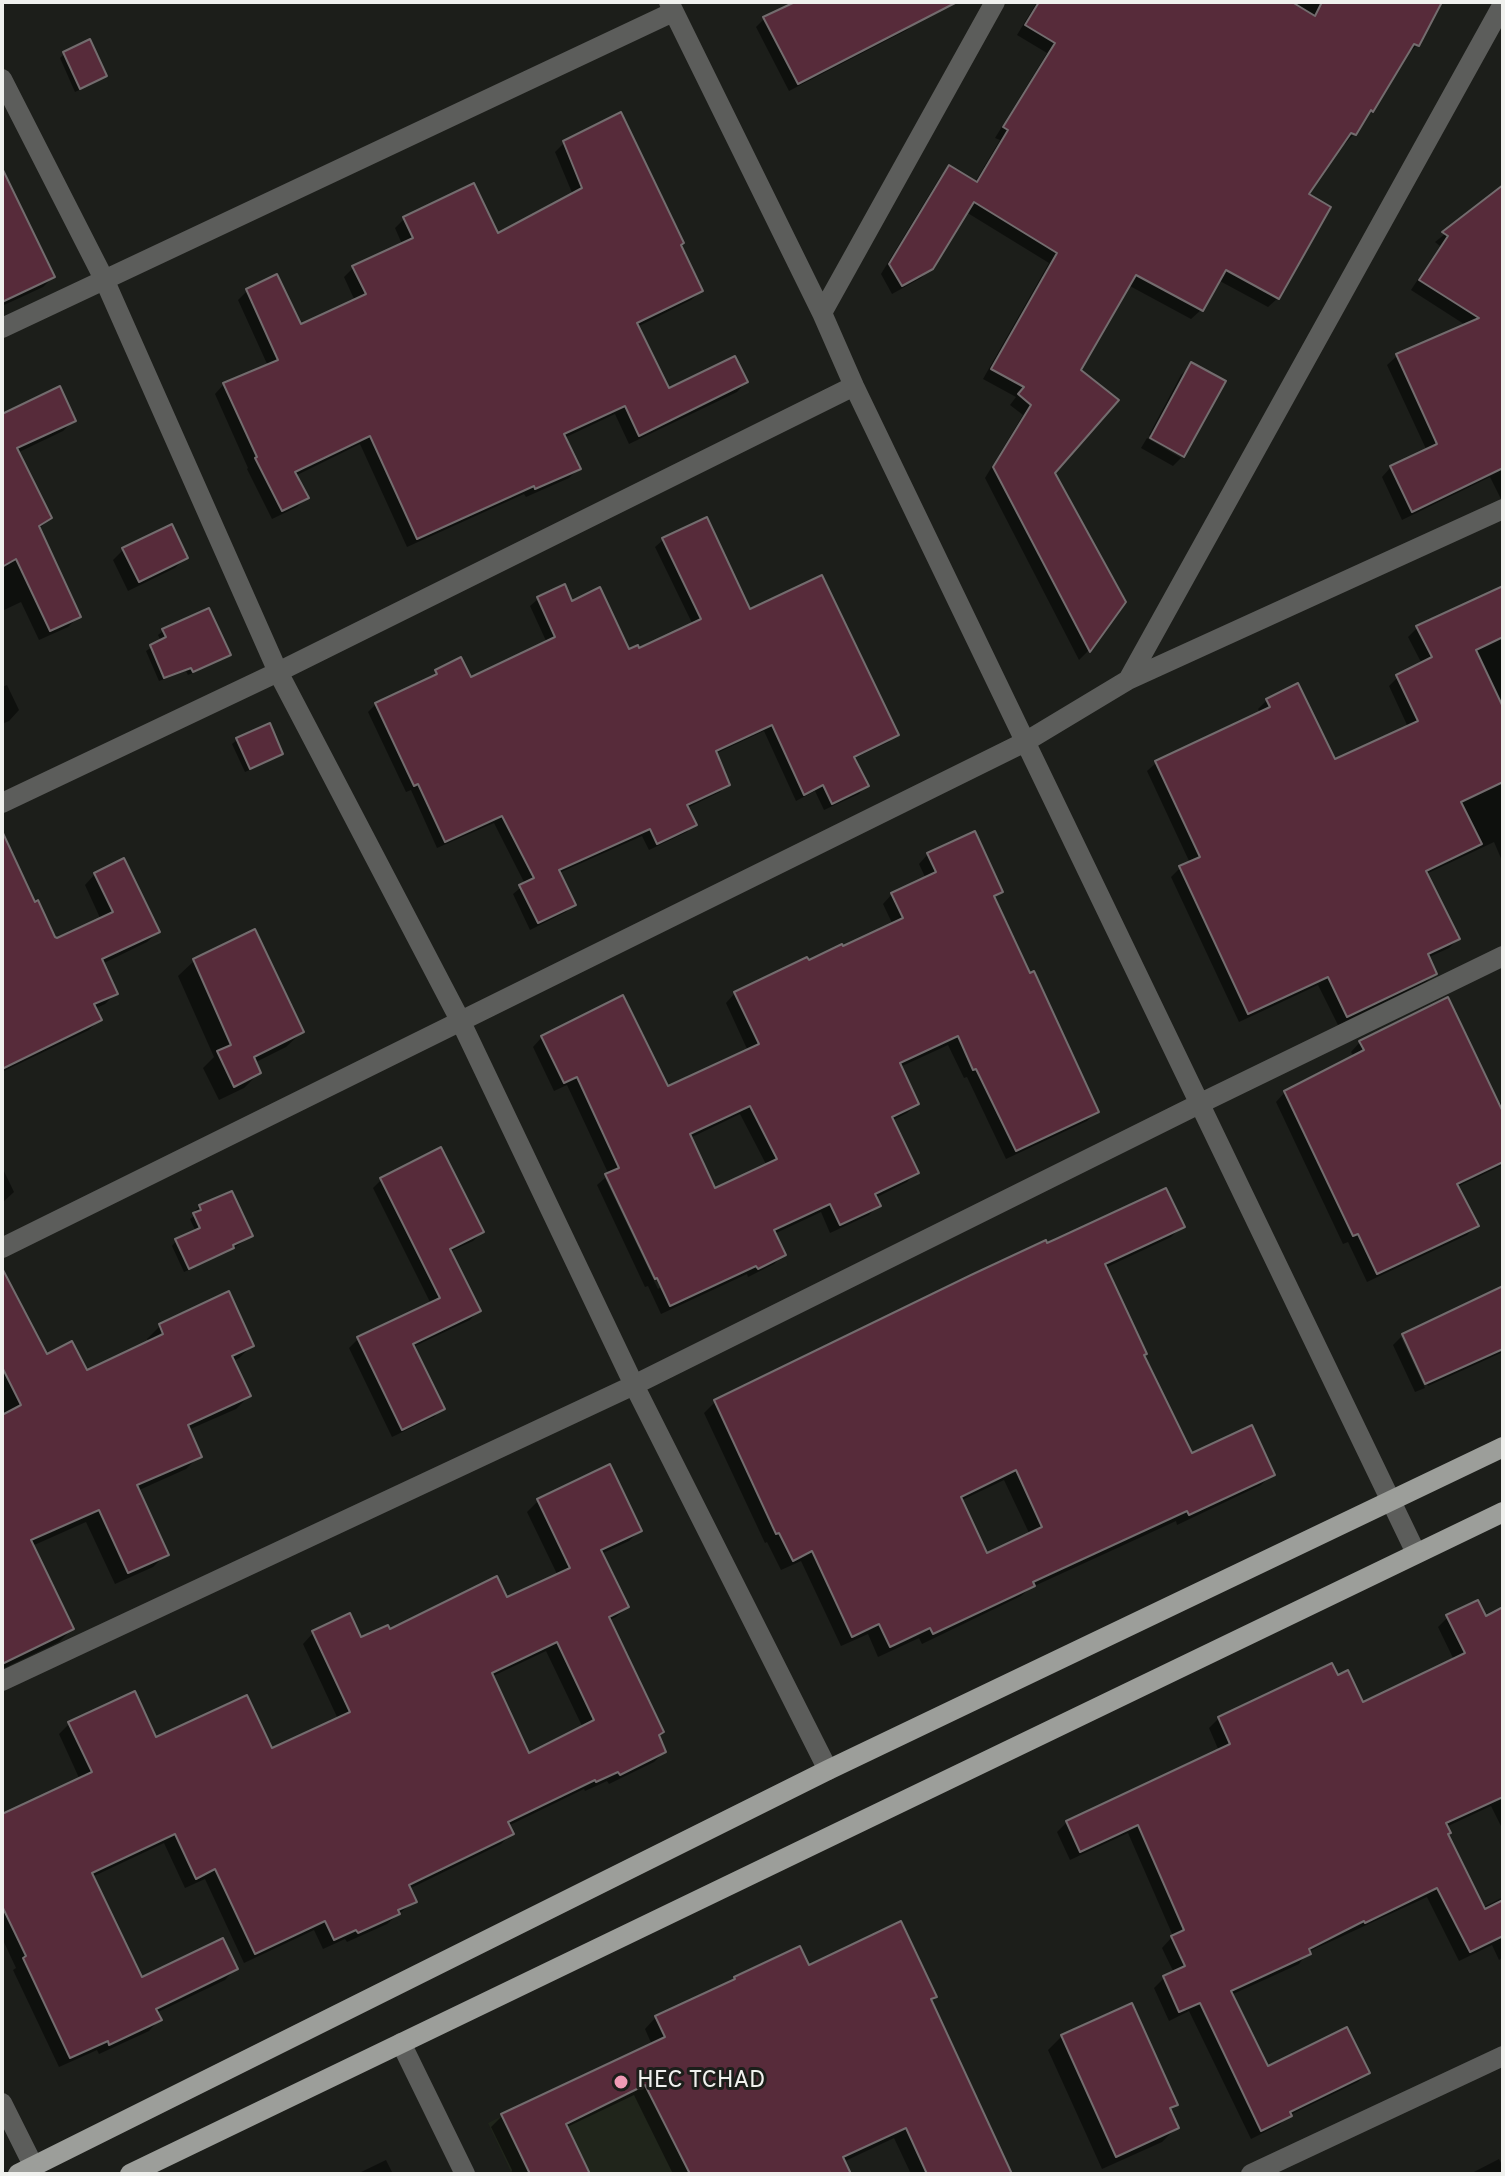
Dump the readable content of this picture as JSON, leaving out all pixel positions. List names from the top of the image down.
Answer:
{
  "places": ["HEC TCHAD"]
}
